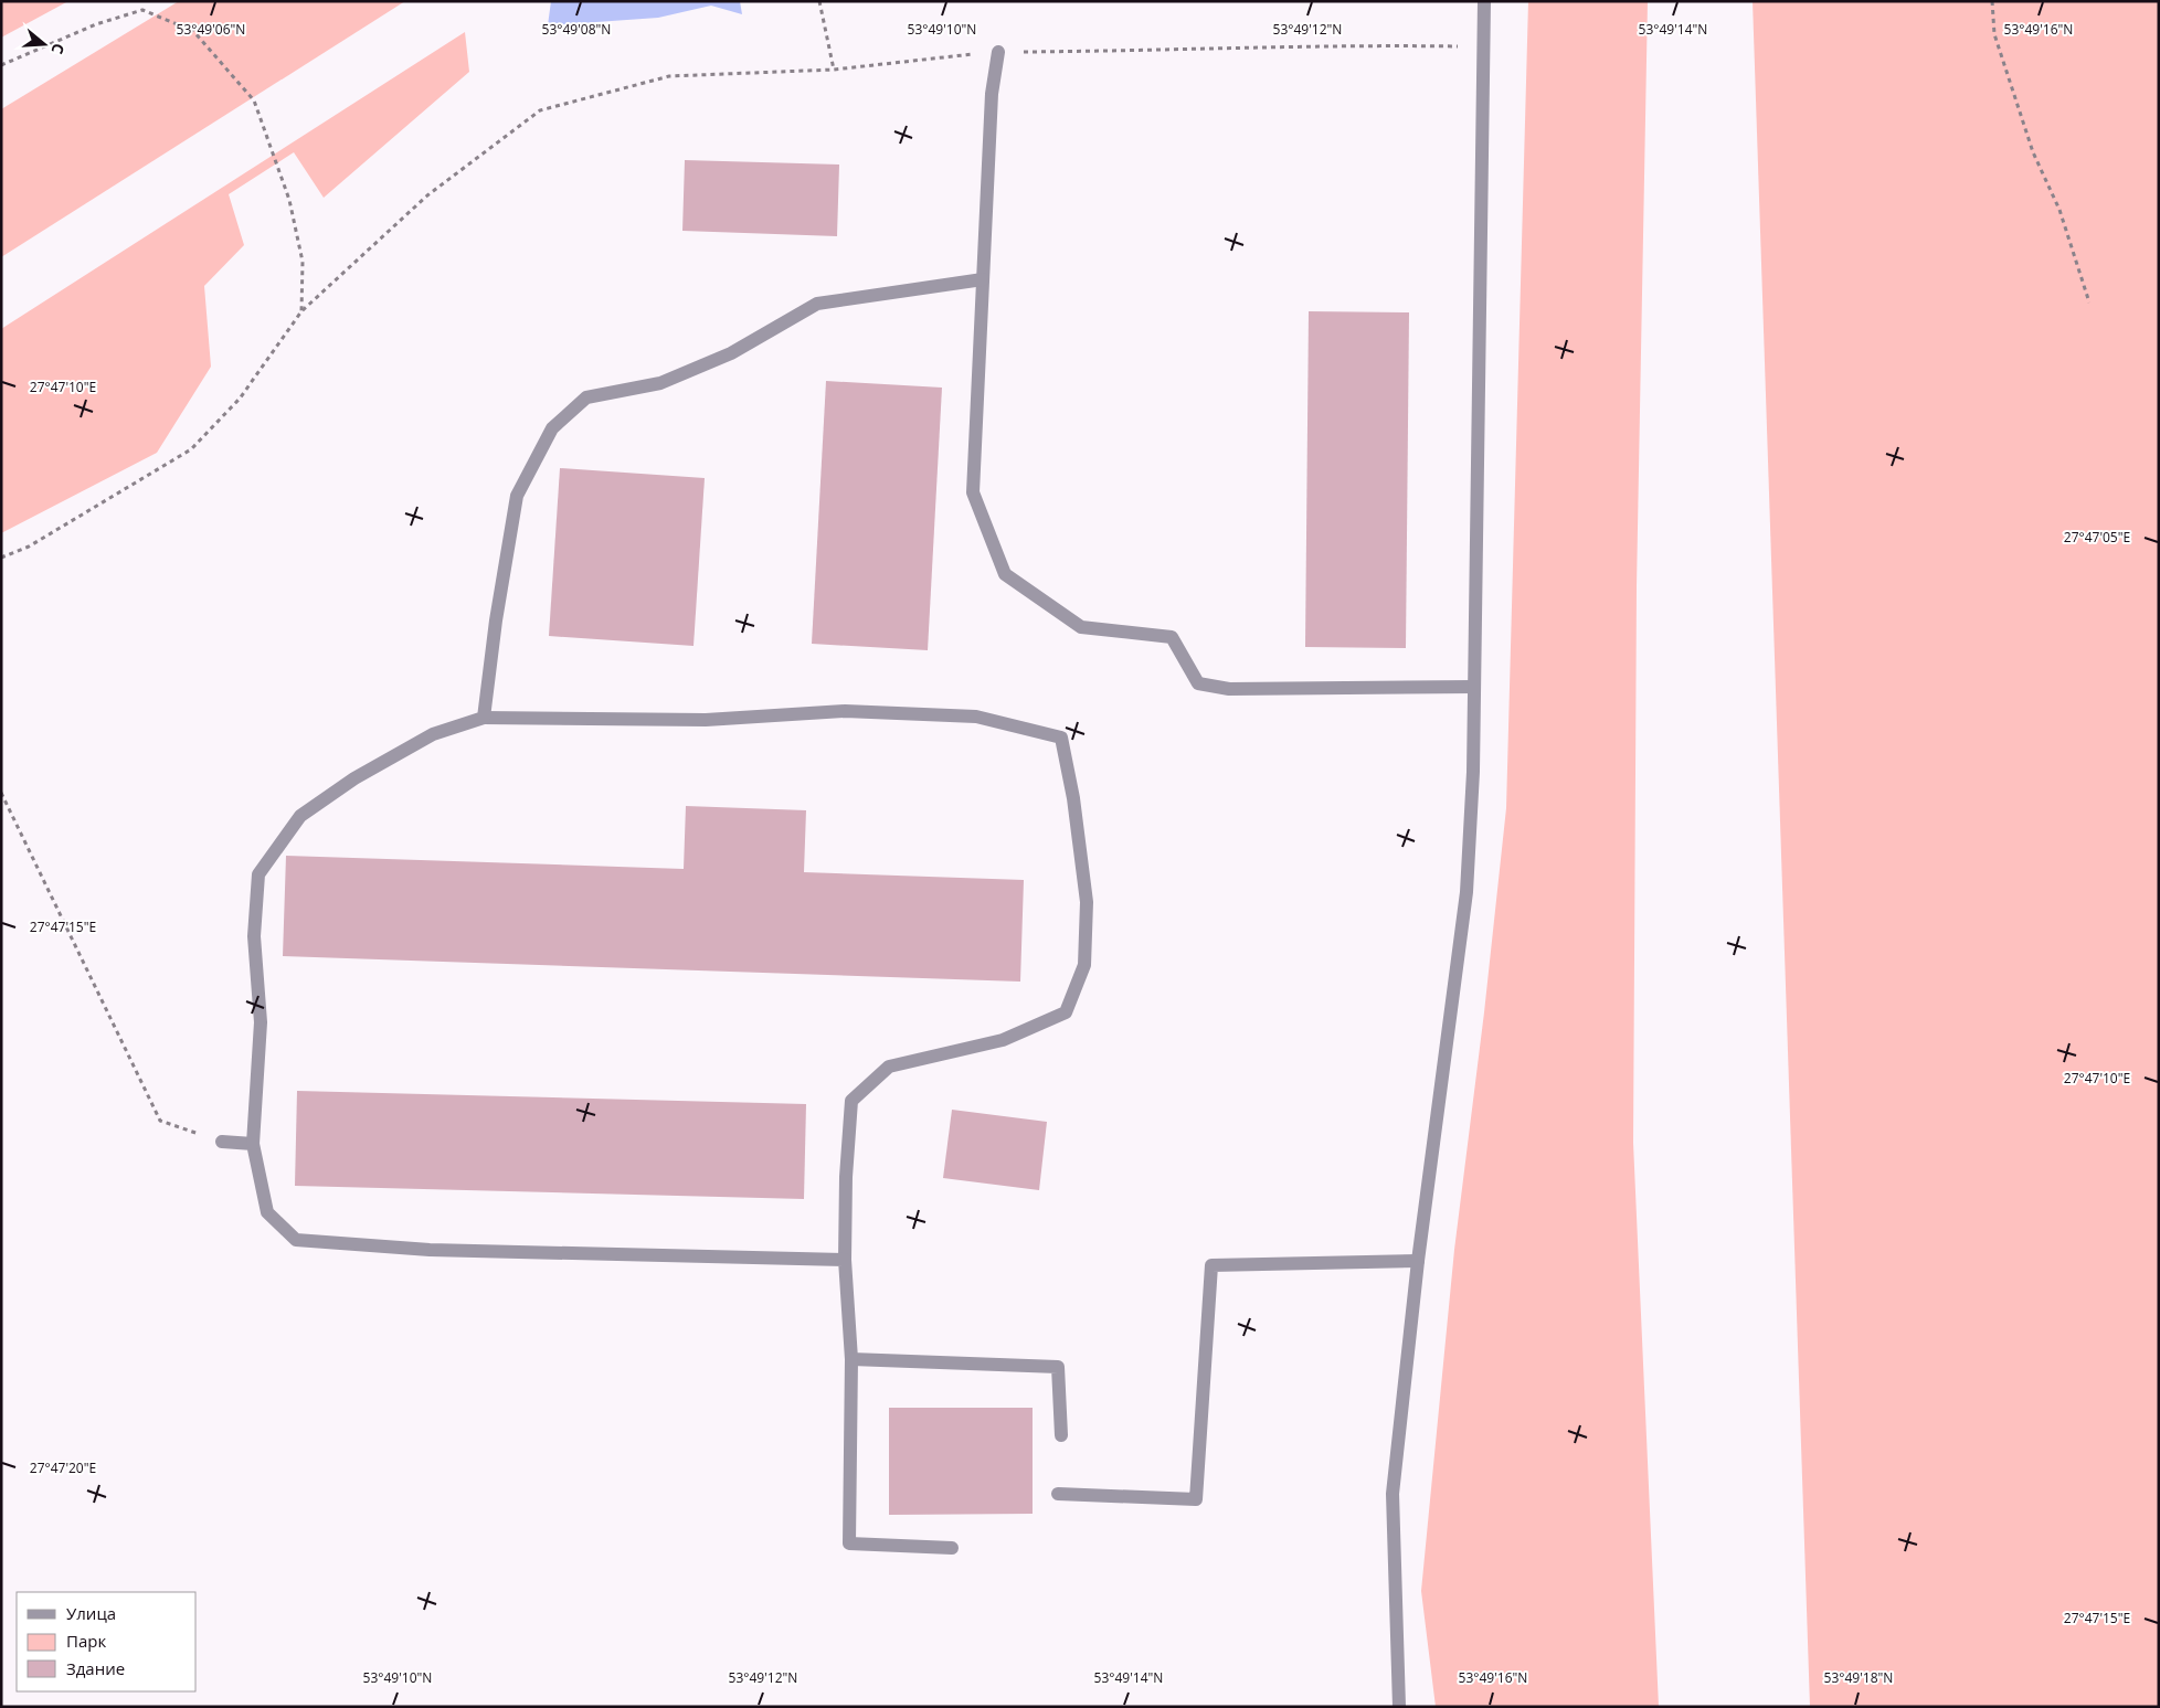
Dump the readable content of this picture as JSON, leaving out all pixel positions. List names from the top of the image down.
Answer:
{
  "legend": ["Улица", "Парк", "Здание"],
  "north": "right",
  "coordinates": [
    "53°49'06\"N",
    "53°49'08\"N",
    "53°49'10\"N",
    "53°49'12\"N",
    "53°49'14\"N",
    "53°49'16\"N",
    "27°47'10\"E",
    "27°47'05\"E",
    "27°47'15\"E",
    "27°47'20\"E",
    "53°49'18\"N"
  ]
}
